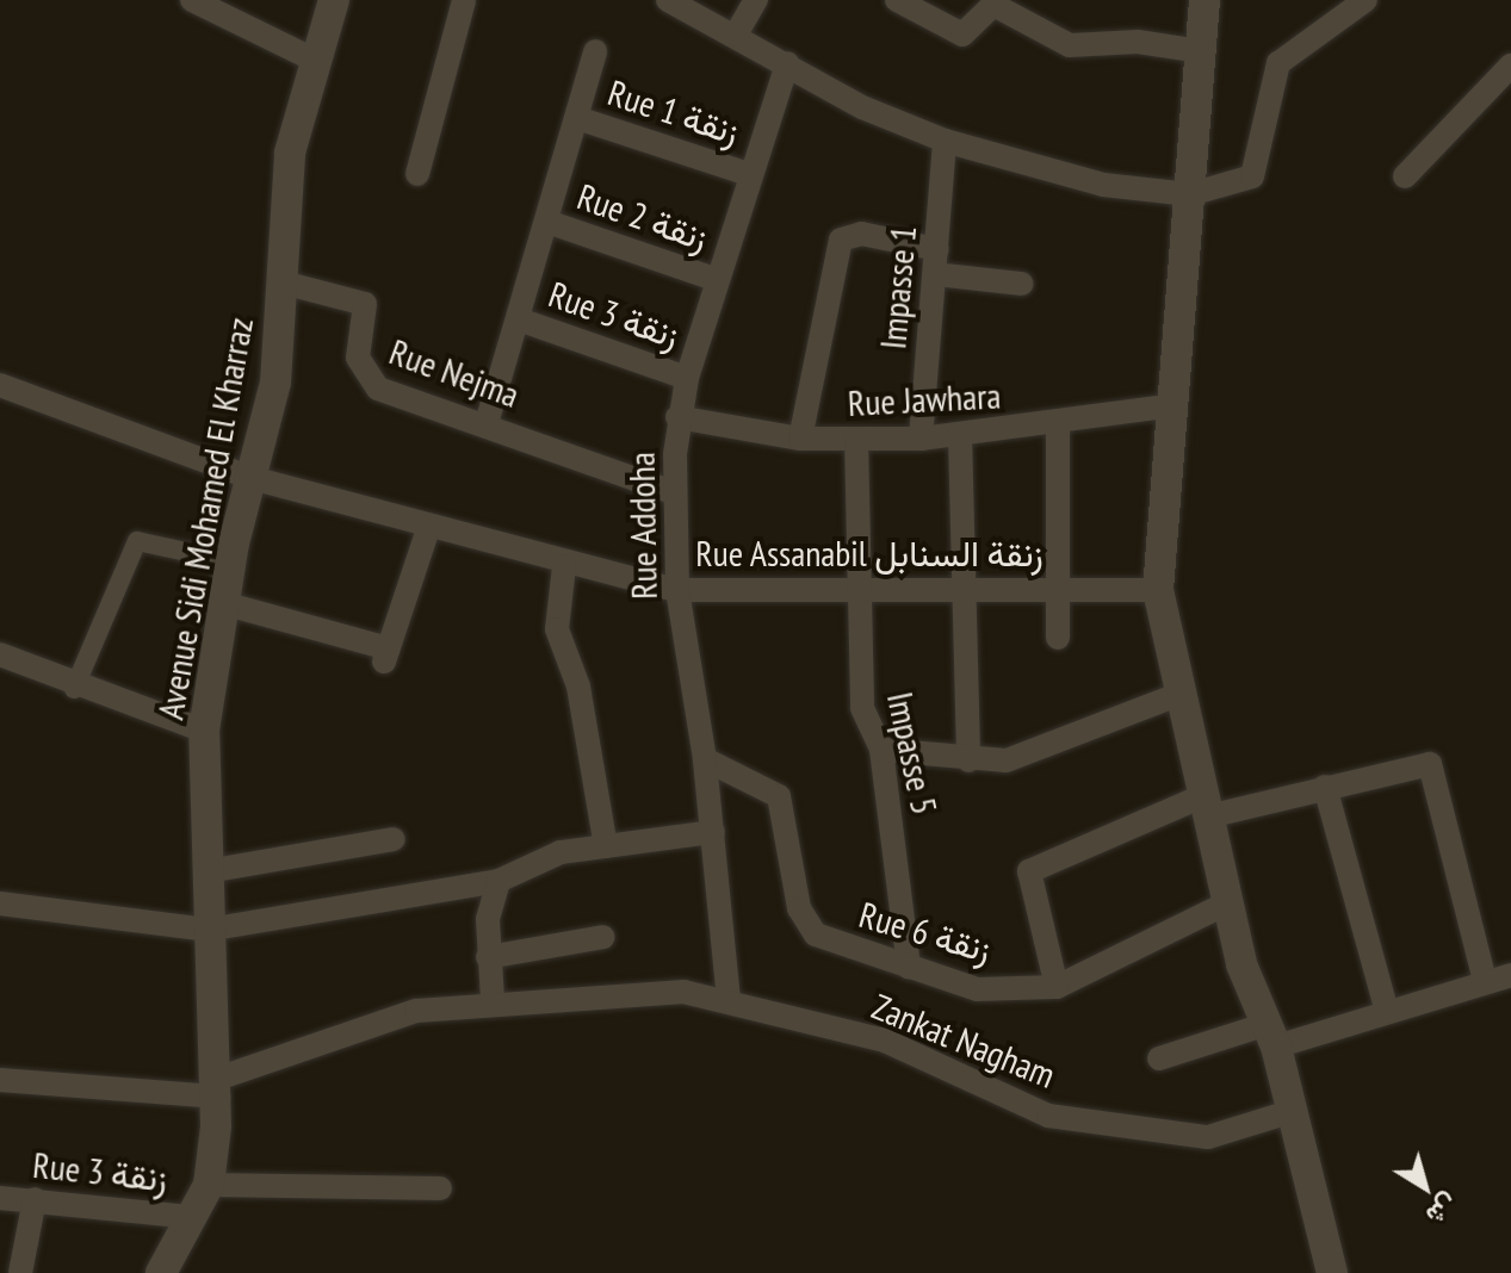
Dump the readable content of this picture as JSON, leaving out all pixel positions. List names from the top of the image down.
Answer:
{
  "streets": {
    "street": [
      "Rue 1 زنقة",
      "Rue 2 زنقة",
      "Impasse 1",
      "Rue 3 زنقة",
      "Rue Nejma",
      "Rue Jawhara",
      "Avenue Sidi Mohamed El Kharraz",
      "Rue Addoha",
      "Rue Assanabil زنقة السنابل",
      "Impasse 5",
      "Rue 6 زنقة",
      "Zankat Nagham"
    ]
  },
  "crossings": [
    ["Rue 1 زنقة", "Rue Addoha"],
    ["Rue 2 زنقة", "Rue Addoha"],
    ["Impasse 1", "Rue Jawhara"],
    ["Rue 3 زنقة", "Avenue Sidi Mohamed El Kharraz"],
    ["Rue 3 زنقة", "Rue Addoha"],
    ["Rue Nejma", "Avenue Sidi Mohamed El Kharraz"],
    ["Rue Nejma", "Rue Addoha"],
    ["Rue Jawhara", "Rue Addoha"],
    ["Rue Jawhara", "Impasse 5"],
    ["Avenue Sidi Mohamed El Kharraz", "Rue Assanabil زنقة السنابل"],
    ["Avenue Sidi Mohamed El Kharraz", "Zankat Nagham"],
    ["Rue Addoha", "Rue Assanabil زنقة السنابل"],
    ["Rue Addoha", "Rue 6 زنقة"],
    ["Rue Addoha", "Zankat Nagham"],
    ["Rue Assanabil زنقة السنابل", "Impasse 5"],
    ["Impasse 5", "Rue 6 زنقة"]
  ],
  "north": "bottom right"
}
